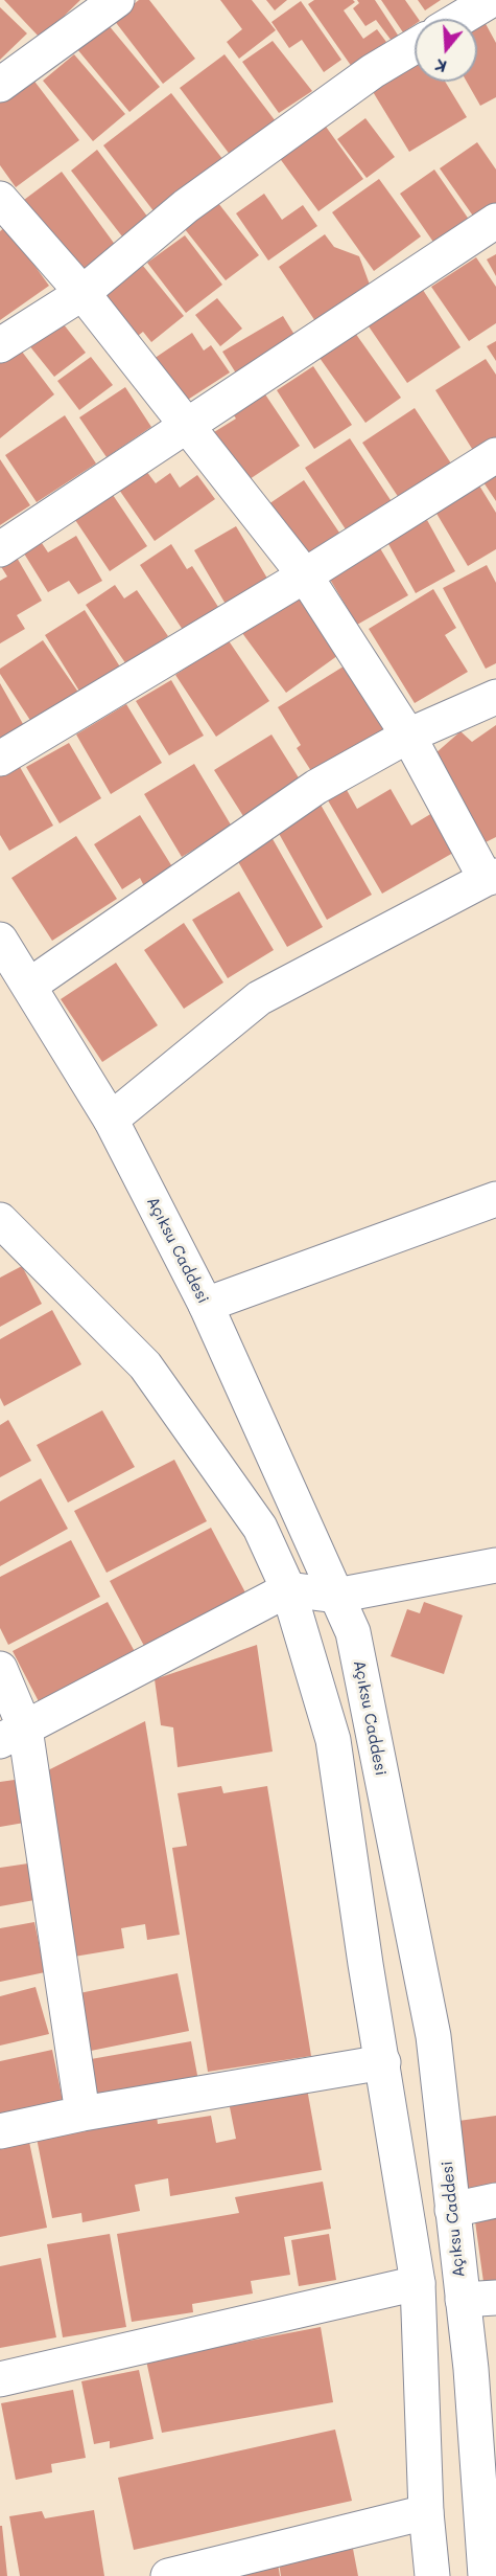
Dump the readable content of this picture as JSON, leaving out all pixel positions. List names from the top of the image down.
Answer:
{
  "streets": {
    "street": ["Açıksu Caddesi"]
  },
  "north": "bottom"
}
